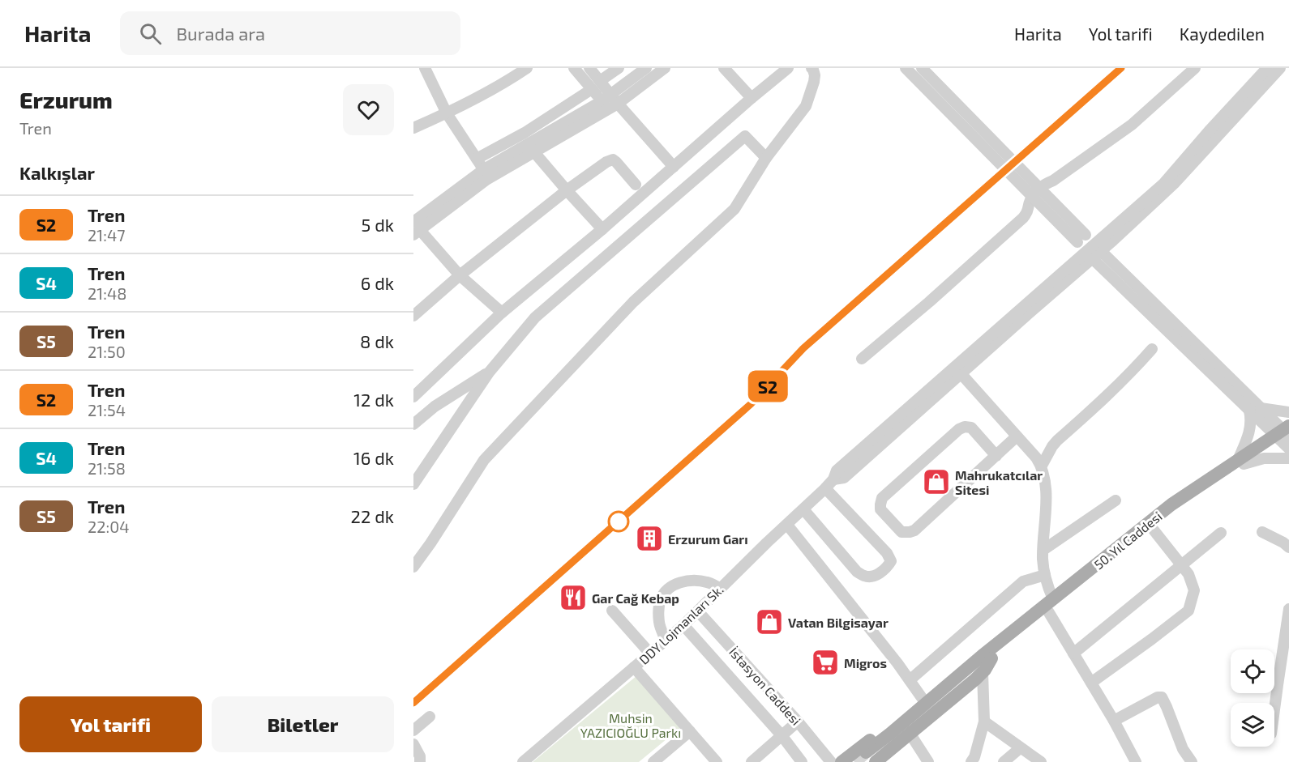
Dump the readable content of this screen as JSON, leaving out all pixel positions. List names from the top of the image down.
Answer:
{
  "streets": {
    "main road": ["50. Yıl Caddesi"],
    "street": ["DDY Lojmanları Sk.", "İstasyon Caddesi"]
  },
  "crossings": [
    ["DDY Lojmanları Sk.", "İstasyon Caddesi"]
  ],
  "parks": ["Muhsin YAZICIOĞLU Parkı"],
  "places": {
    "shop": ["Mahrukatcılar Sitesi", "Vatan Bilgisayar"],
    "building": ["Erzurum Garı"],
    "restaurant": ["Gar Cağ Kebap"],
    "supermarket": ["Migros"]
  },
  "page": {
    "header": "Harita",
    "search": "Burada ara",
    "nav": ["Harita", "Yol tarifi", "Kaydedilen"],
    "heading": [
      ["Erzurum", "Tren"],
      "Kalkışlar"
    ],
    "on_map": "S2",
    "list": [
      {
        "mark": "S2",
        "name": "Tren",
        "note": "21:47",
        "value": "5 dk"
      },
      {
        "mark": "S4",
        "name": "Tren",
        "note": "21:48",
        "value": "6 dk"
      },
      {
        "mark": "S5",
        "name": "Tren",
        "note": "21:50",
        "value": "8 dk"
      },
      {
        "mark": "S2",
        "name": "Tren",
        "note": "21:54",
        "value": "12 dk"
      },
      {
        "mark": "S4",
        "name": "Tren",
        "note": "21:58",
        "value": "16 dk"
      },
      {
        "mark": "S5",
        "name": "Tren",
        "note": "22:04",
        "value": "22 dk"
      }
    ],
    "buttons": ["Yol tarifi", "Biletler"]
  }
}
